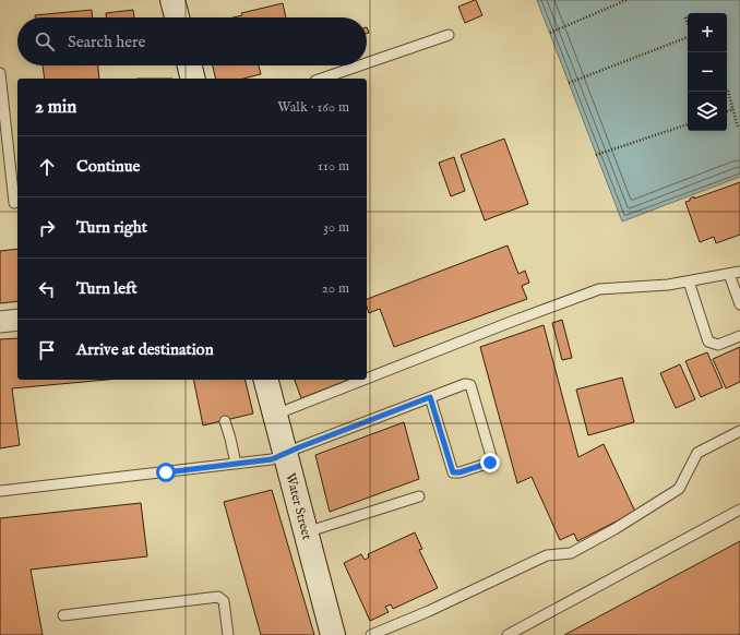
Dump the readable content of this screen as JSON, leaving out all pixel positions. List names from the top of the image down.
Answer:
{
  "streets": {
    "main road": ["Water Street"]
  },
  "page": {
    "map_buttons": ["+", "−"],
    "search": "Search here",
    "heading": ["2 min", "Walk · 160 m"],
    "list": [
      ["Continue", "110 m"],
      ["Turn right", "30 m"],
      ["Turn left", "20 m"],
      "Arrive at destination"
    ]
  }
}
